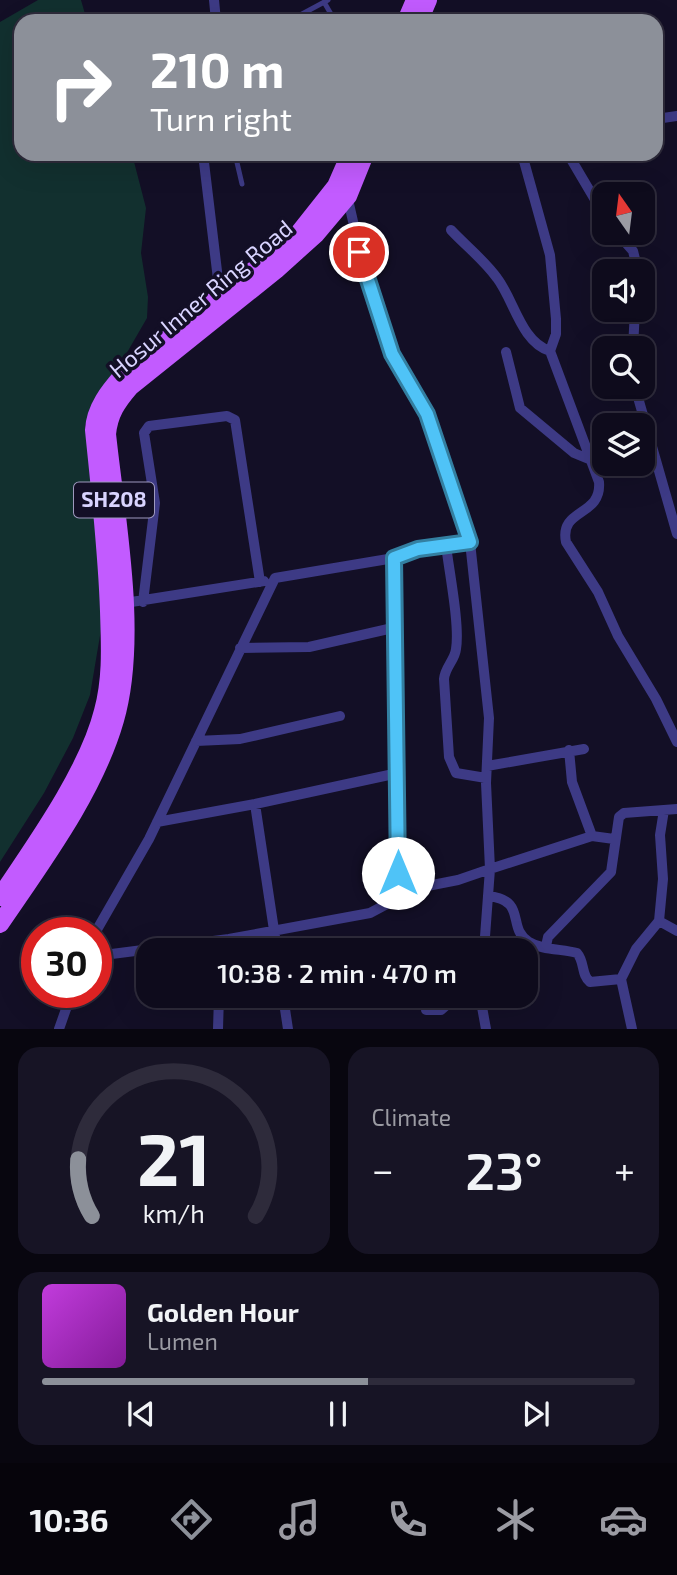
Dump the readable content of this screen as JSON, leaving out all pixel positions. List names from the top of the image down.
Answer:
{
  "streets": {
    "main road": ["Hosur Inner Ring Road", "SH208"]
  },
  "north": "top",
  "page": {
    "turn": ["210 m", "Turn right"],
    "limit": "30",
    "trip": "10:38 · 2 min · 470 m",
    "tile": "Climate",
    "heat": ["−", "23°", "+"],
    "song": ["Golden Hour", "Lumen"],
    "tabs": "10:36",
    "gauge": ["21", "km/h"]
  }
}
